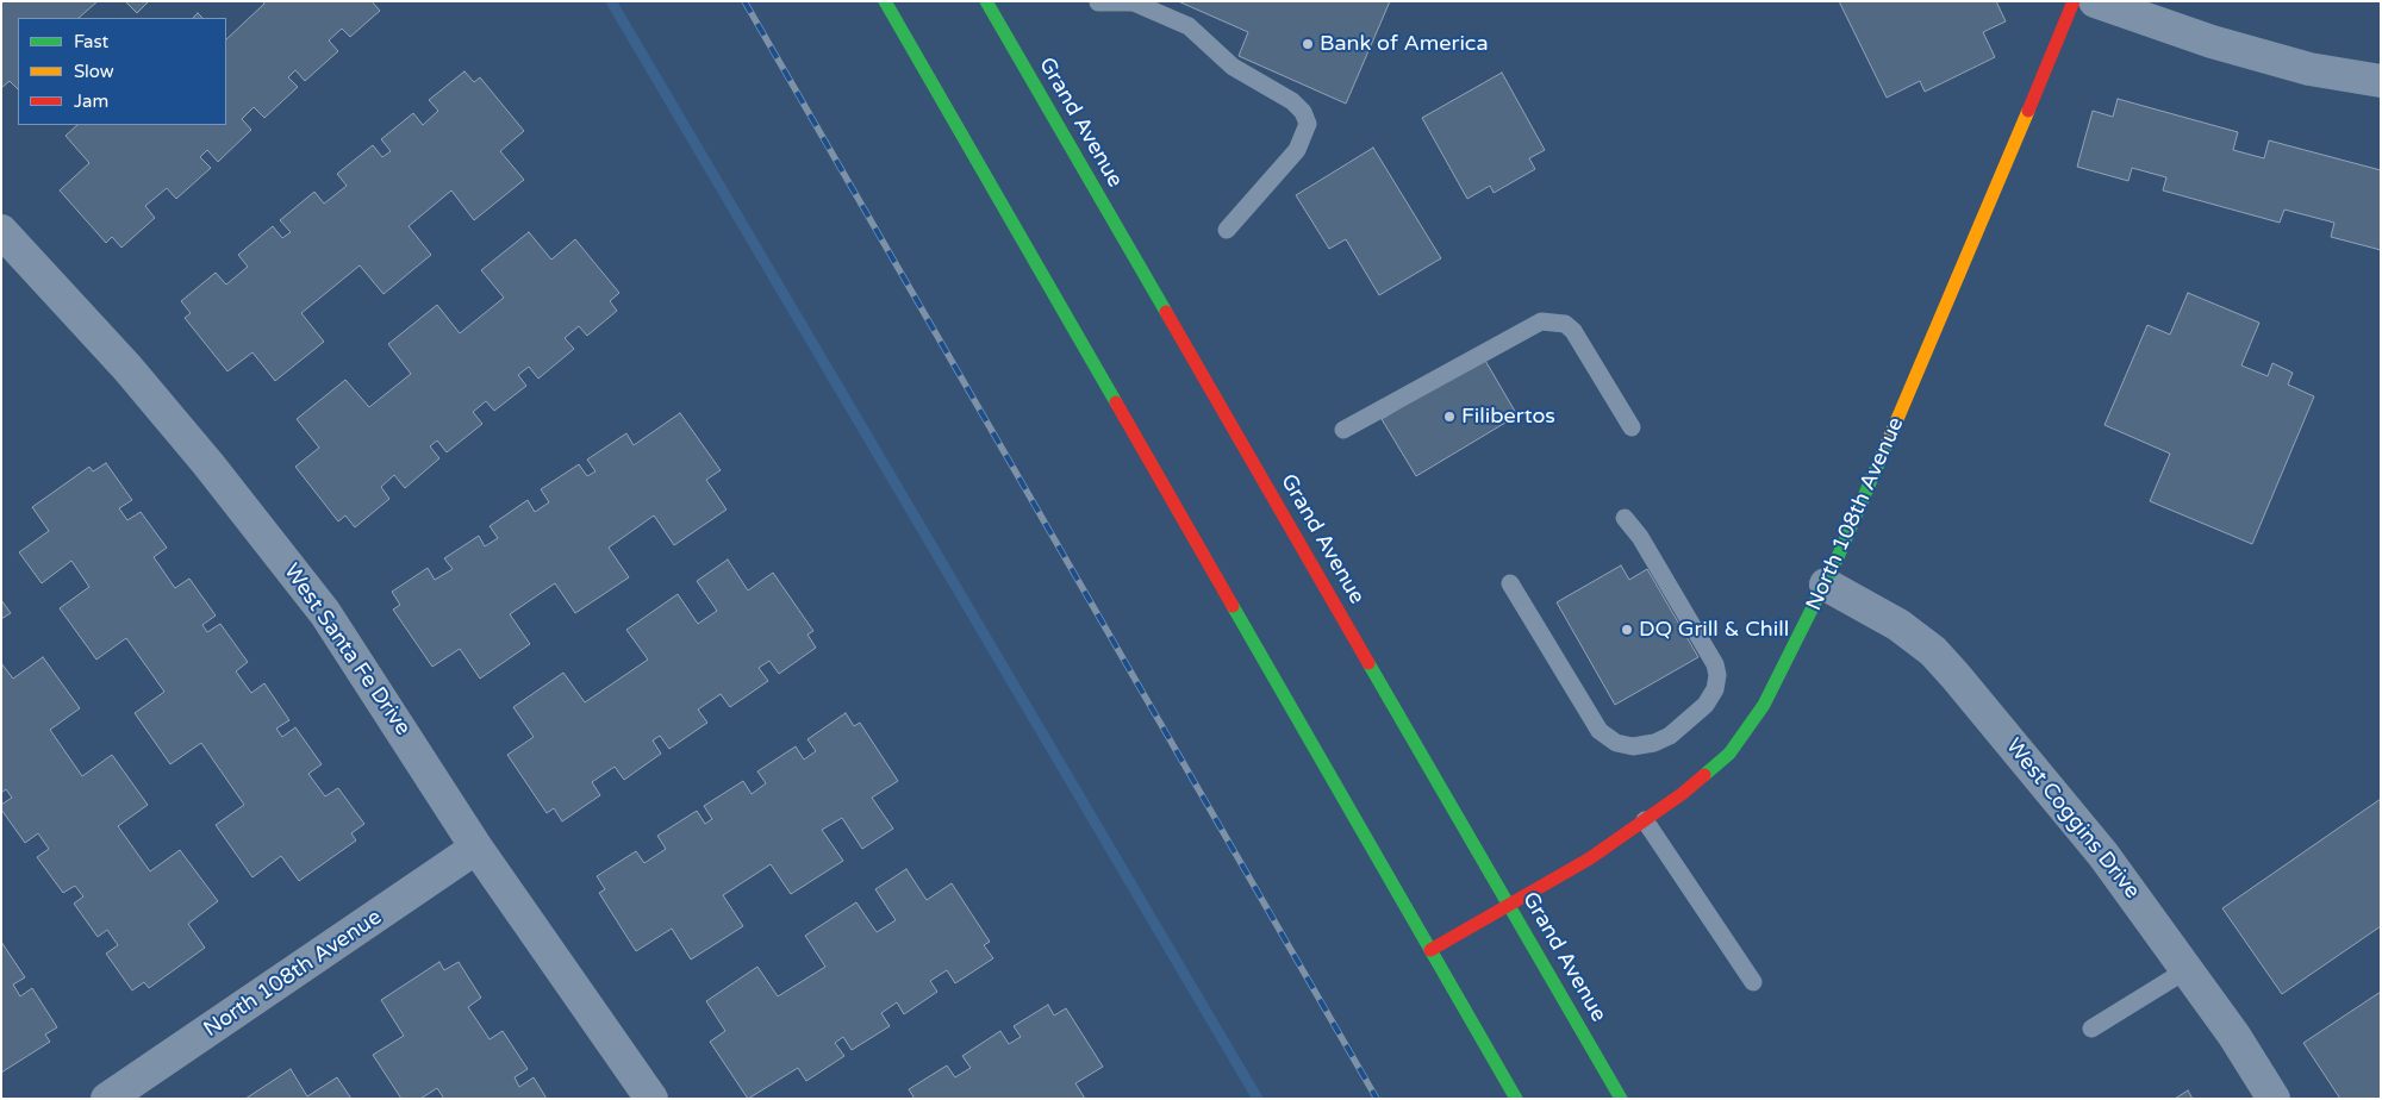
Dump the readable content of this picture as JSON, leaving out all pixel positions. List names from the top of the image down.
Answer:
{
  "streets": {
    "main road": ["Grand Avenue", "North 108th Avenue"],
    "street": ["West Santa Fe Drive", "West Coggins Drive"]
  },
  "crossings": [
    ["Grand Avenue", "North 108th Avenue"],
    ["North 108th Avenue", "West Santa Fe Drive"],
    ["North 108th Avenue", "West Coggins Drive"]
  ],
  "places": ["Bank of America", "Filibertos", "DQ Grill & Chill"],
  "legend": ["Fast", "Slow", "Jam"]
}
